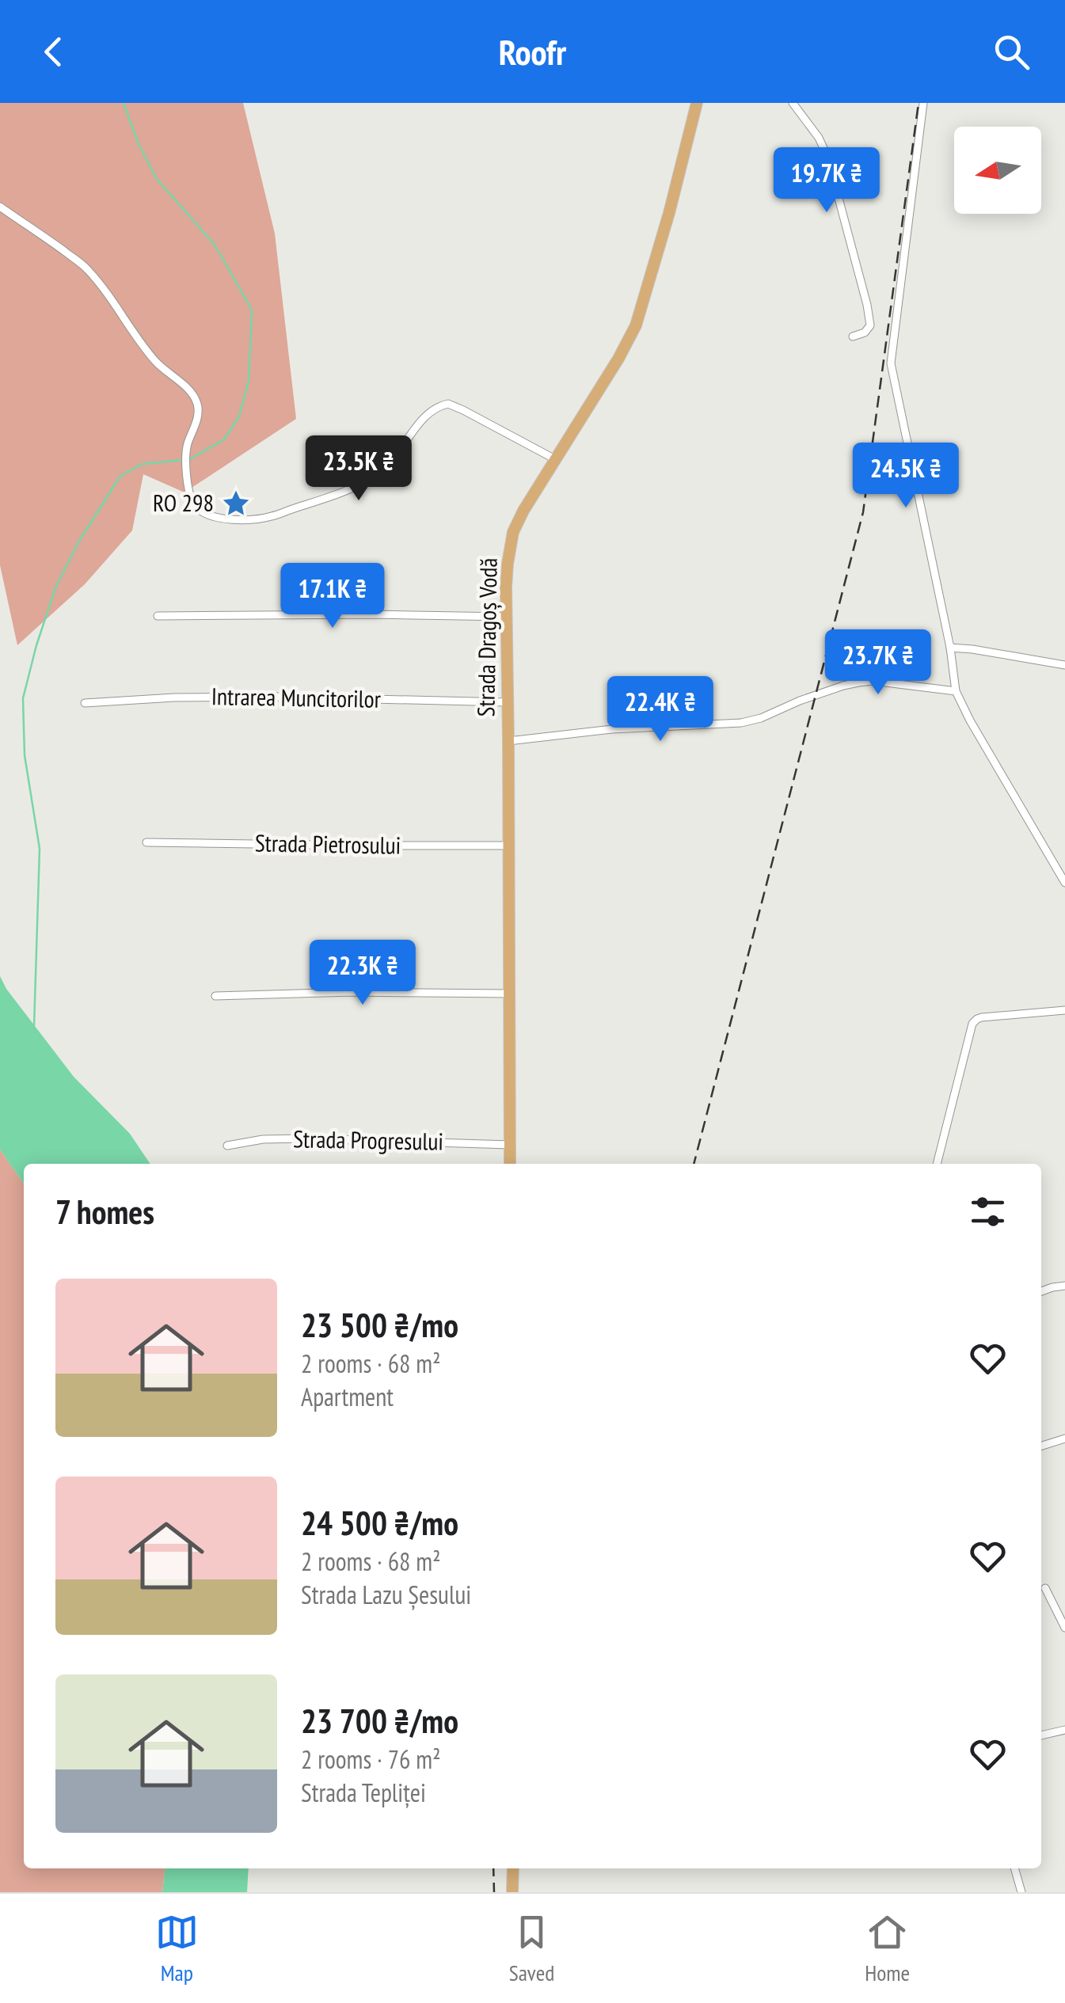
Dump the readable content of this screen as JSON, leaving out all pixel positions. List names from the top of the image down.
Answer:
{
  "streets": {
    "main road": ["Strada Dragoș Vodă"],
    "street": ["Intrarea Muncitorilor", "Strada Pietrosului", "Strada Progresului"]
  },
  "crossings": [
    ["Strada Dragoș Vodă", "Intrarea Muncitorilor"],
    ["Strada Dragoș Vodă", "Strada Pietrosului"],
    ["Strada Dragoș Vodă", "Strada Progresului"]
  ],
  "places": {
    "place": ["RO 298"]
  },
  "north": "left",
  "page": {
    "header": "Roofr",
    "price": [
      "19.7K ₴",
      "23.5K ₴",
      "24.5K ₴",
      "17.1K ₴",
      "23.7K ₴",
      "22.4K ₴",
      "22.3K ₴"
    ],
    "heading": "7 homes",
    "list": [
      {
        "name": "23 500 ₴/mo",
        "note": "2 rooms · 68 m² · Apartment"
      },
      {
        "name": "24 500 ₴/mo",
        "note": "2 rooms · 68 m² · Strada Lazu Șesului"
      },
      {
        "name": "23 700 ₴/mo",
        "note": "2 rooms · 76 m² · Strada Tepliței"
      }
    ],
    "tabs": ["Map", "Saved", "Home"]
  }
}
